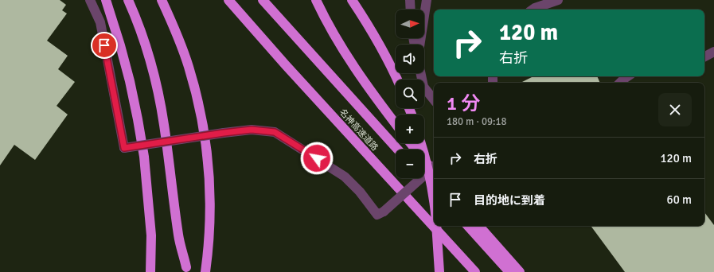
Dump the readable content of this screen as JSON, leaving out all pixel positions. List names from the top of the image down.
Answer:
{
  "streets": {
    "highway": ["名神高速道路"]
  },
  "north": "right",
  "page": {
    "map_buttons": ["+", "−"],
    "turn": ["120 m", "右折"],
    "heading": ["1 分", "180 m · 09:18"],
    "list": [
      {
        "name": "右折",
        "value": "120 m"
      },
      {
        "name": "目的地に到着",
        "value": "60 m"
      }
    ]
  }
}
